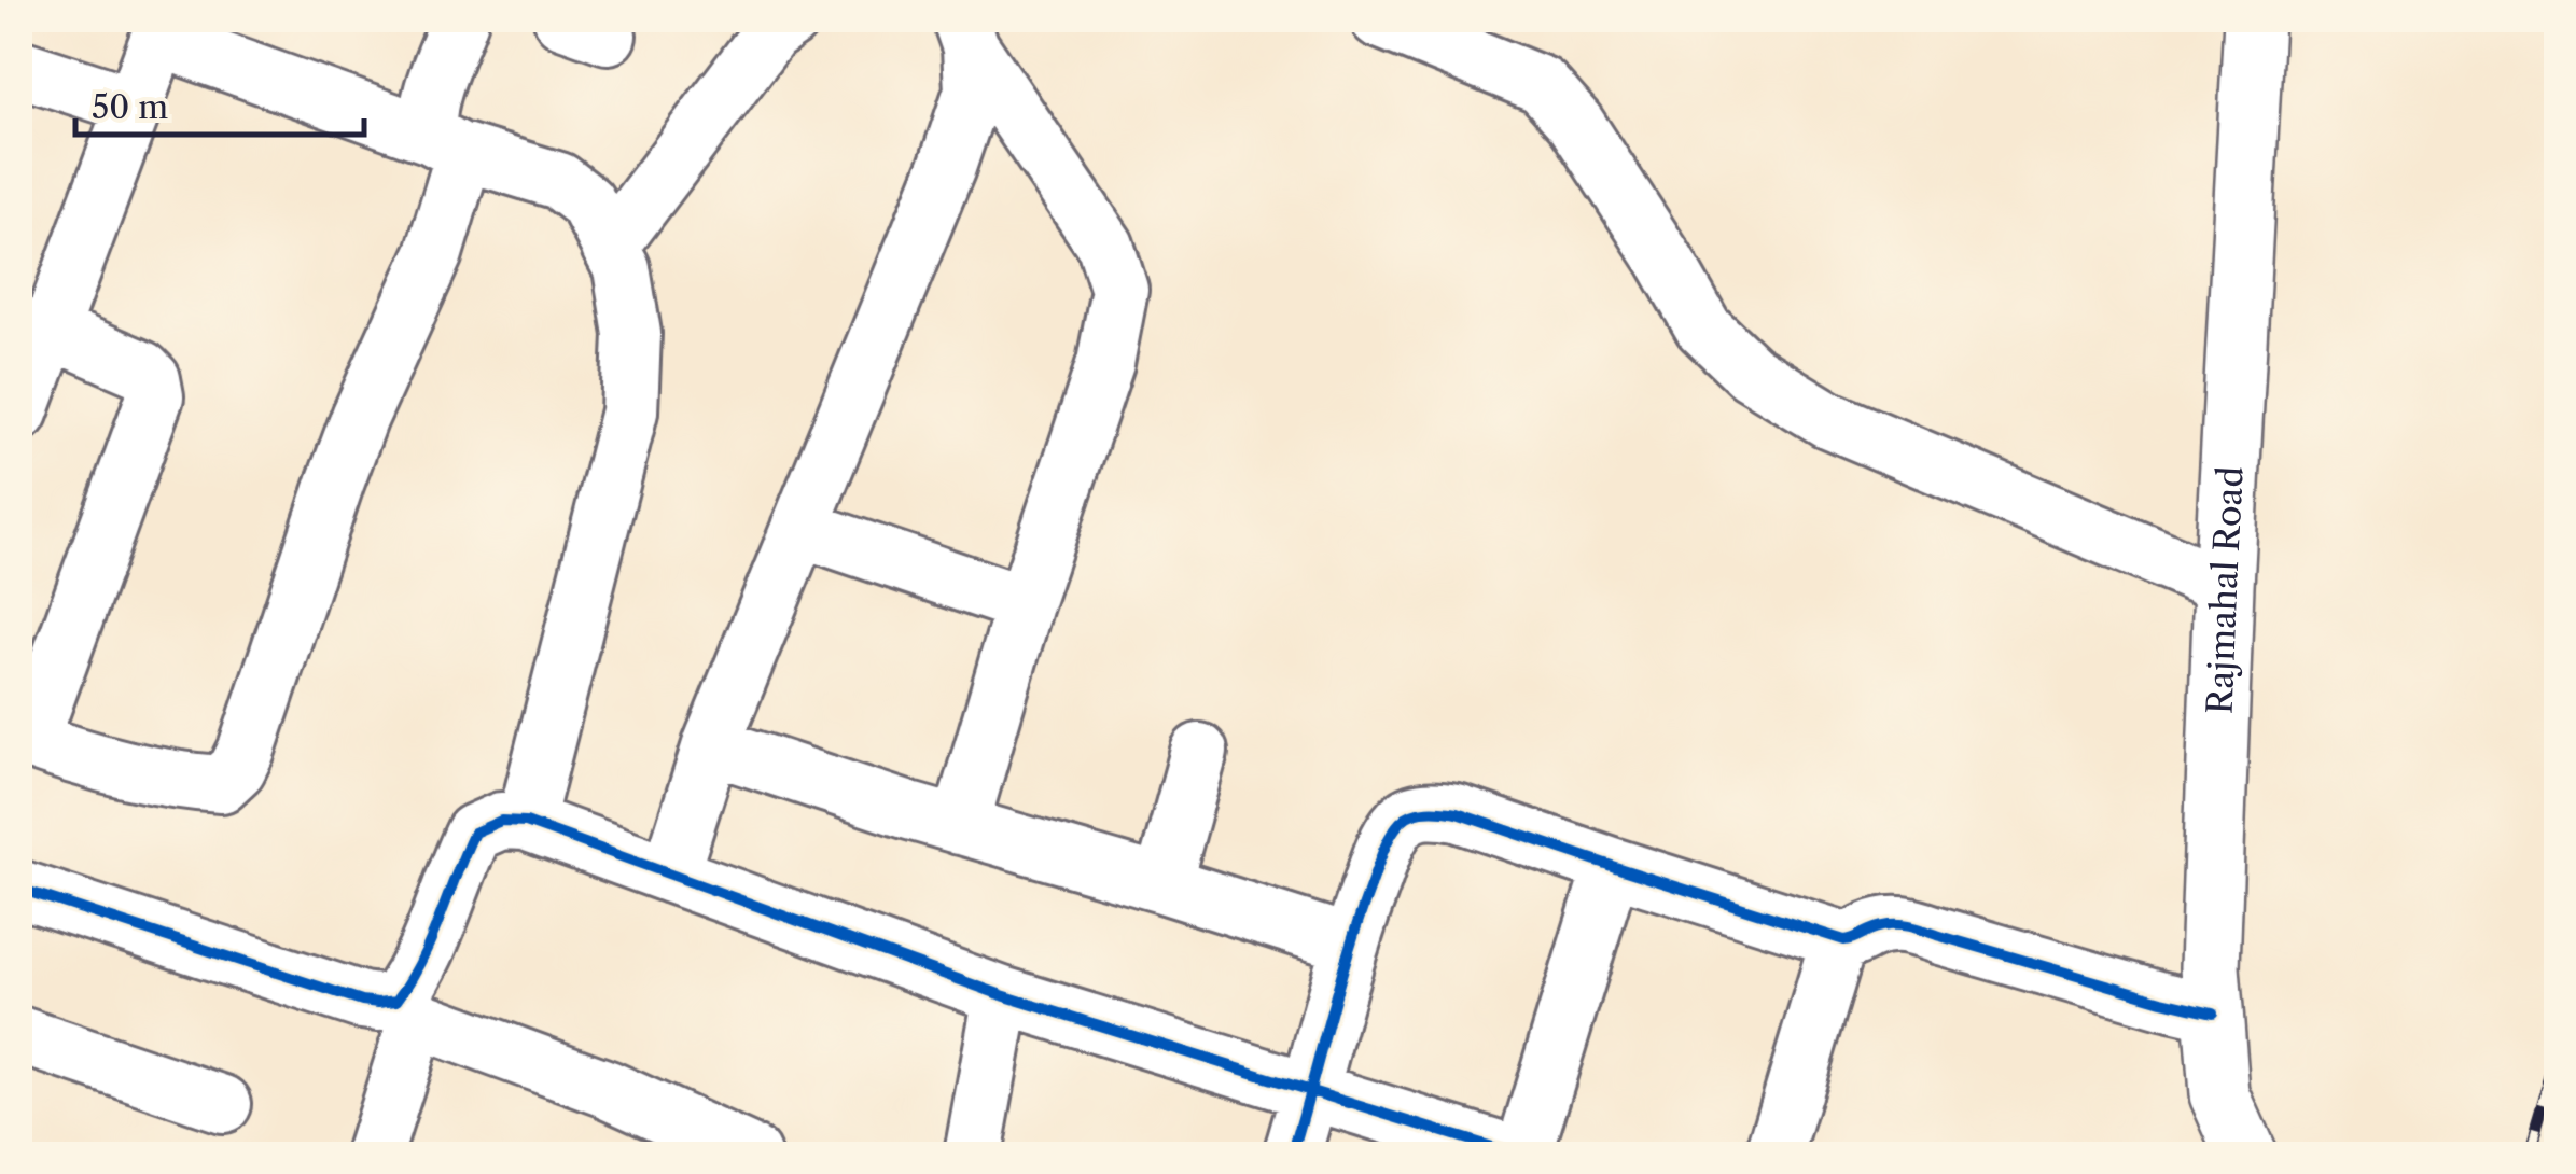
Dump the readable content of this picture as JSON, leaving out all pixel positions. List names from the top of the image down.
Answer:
{
  "streets": {
    "main road": ["Rajmahal Road"]
  },
  "scale_bar": "50 m"
}
